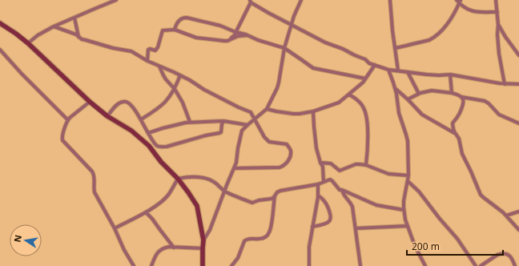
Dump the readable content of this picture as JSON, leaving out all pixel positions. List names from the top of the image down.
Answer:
{
  "scale_bar": "200 m",
  "north": "left"
}
